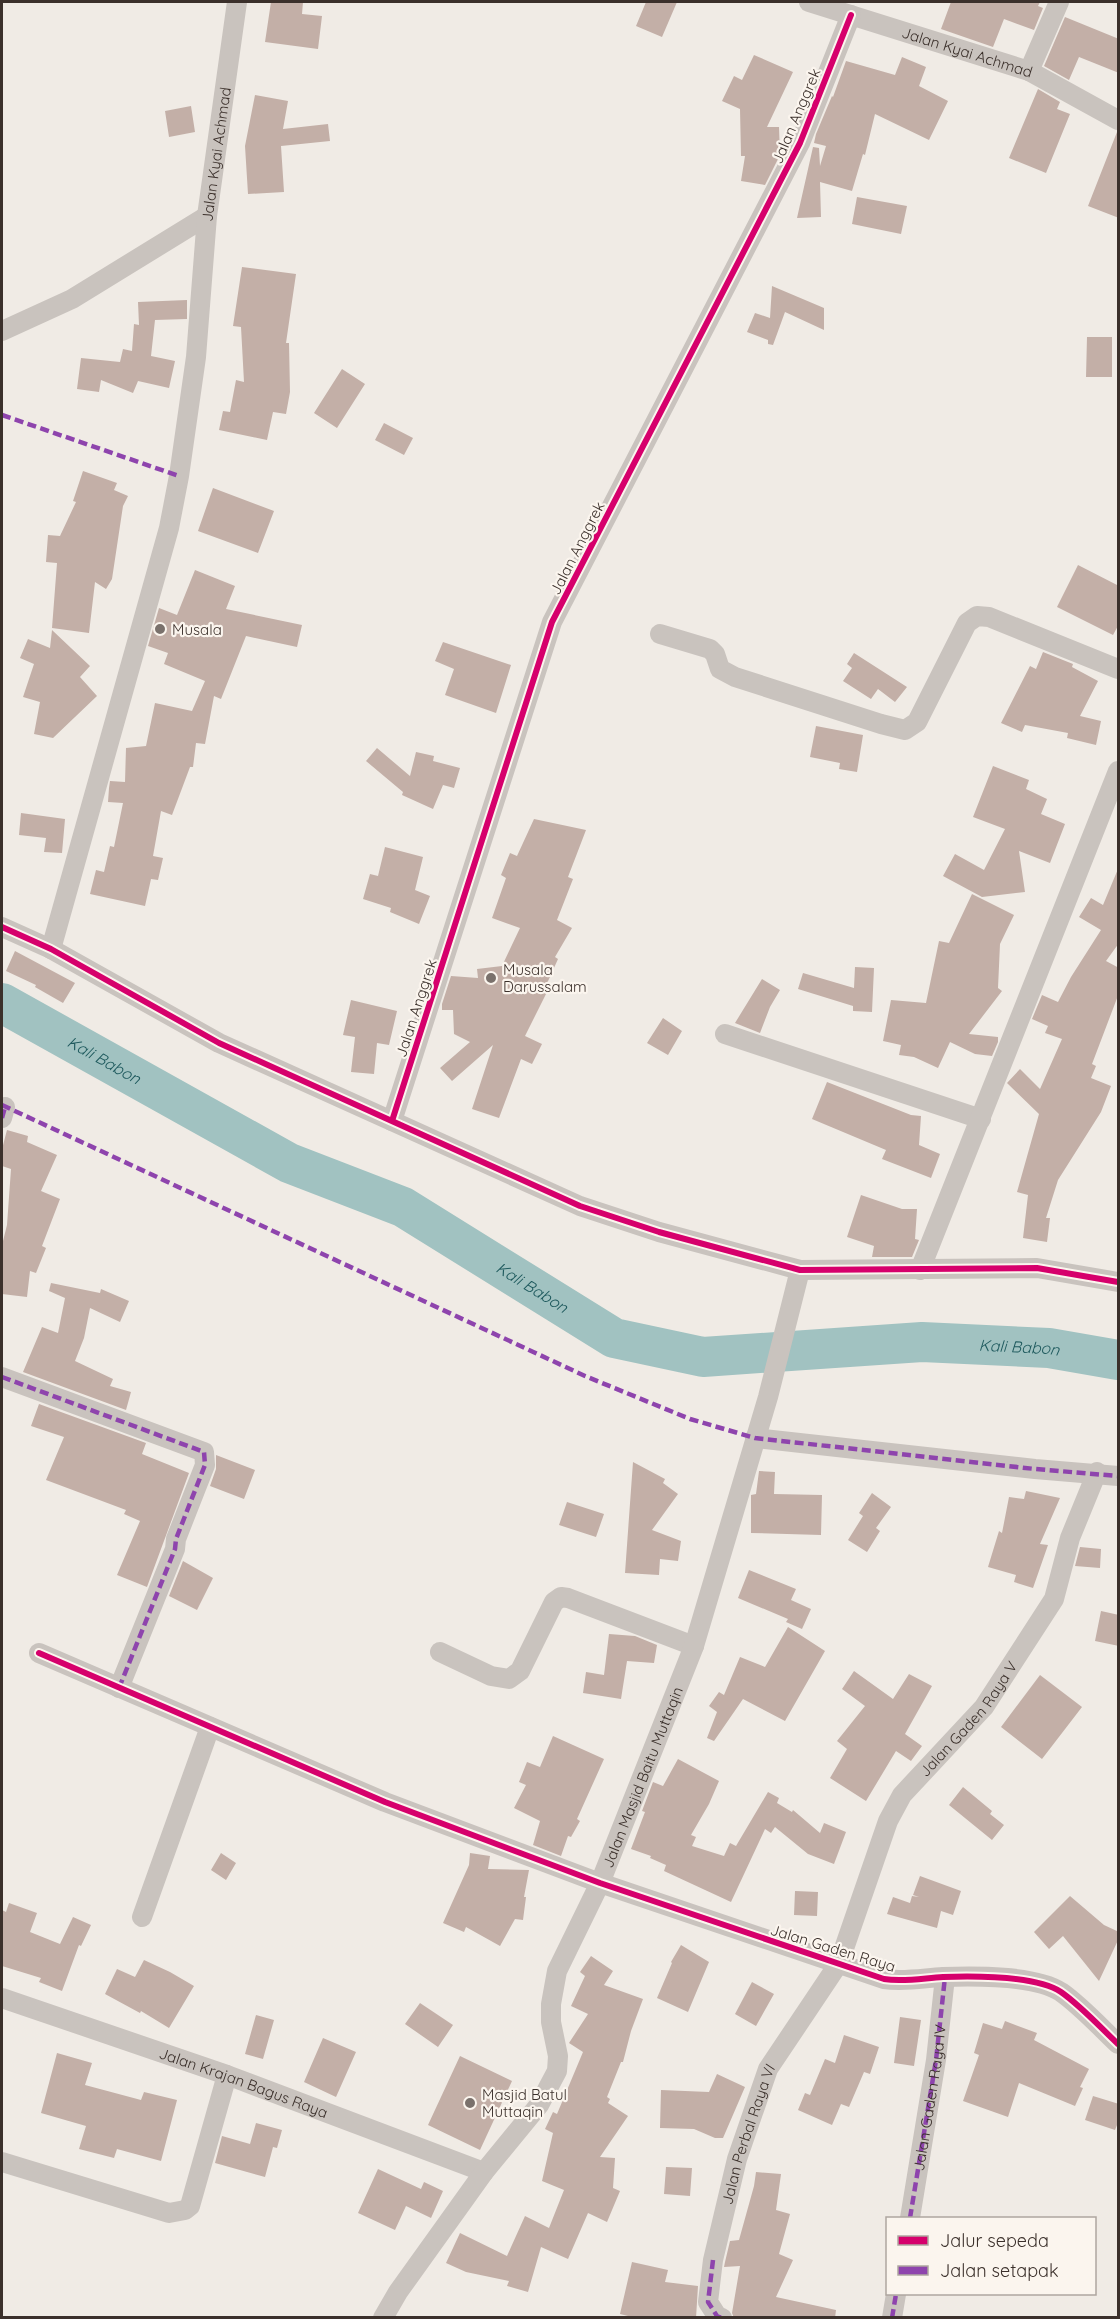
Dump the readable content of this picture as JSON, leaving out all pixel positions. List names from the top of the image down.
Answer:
{
  "streets": {
    "street": [
      "Jalan Kyai Achmad",
      "Jalan Anggrek",
      "Jalan Gaden Raya V",
      "Jalan Masjid Baitu Muttaqin",
      "Jalan Gaden Raya",
      "Jalan Krajan Bagus Raya",
      "Jalan Gaden Raya IV",
      "Jalan Perbal Raya VI"
    ]
  },
  "crossings": [
    ["Jalan Kyai Achmad", "Jalan Anggrek"],
    ["Jalan Gaden Raya V", "Jalan Gaden Raya"],
    ["Jalan Gaden Raya V", "Jalan Perbal Raya VI"],
    ["Jalan Masjid Baitu Muttaqin", "Jalan Gaden Raya"],
    ["Jalan Masjid Baitu Muttaqin", "Jalan Krajan Bagus Raya"],
    ["Jalan Gaden Raya", "Jalan Gaden Raya IV"],
    ["Jalan Gaden Raya", "Jalan Perbal Raya VI"]
  ],
  "water": ["Kali Babon"],
  "places": ["Musala", "Musala Darussalam", "Masjid Batul Muttaqin"],
  "legend": ["Jalur sepeda", "Jalan setapak"]
}
